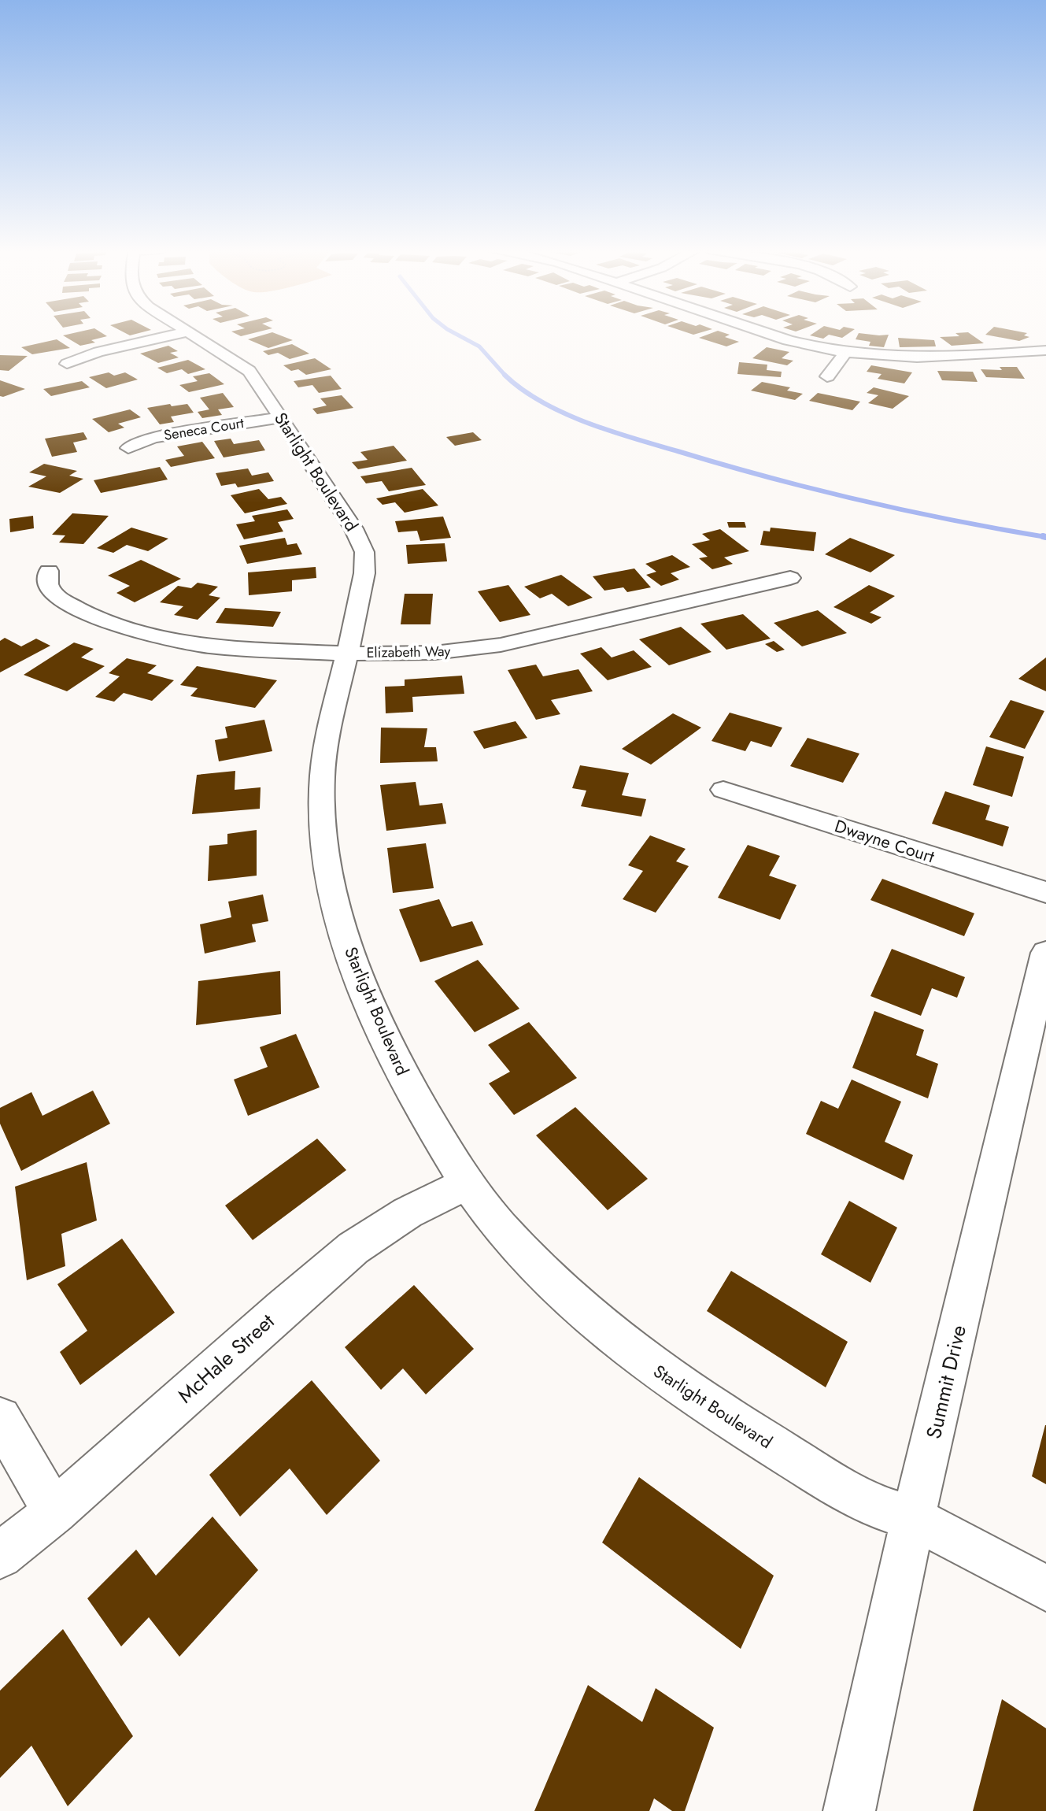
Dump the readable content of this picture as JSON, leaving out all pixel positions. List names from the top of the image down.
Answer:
{
  "streets": {
    "street": [
      "Seneca Court",
      "Starlight Boulevard",
      "Elizabeth Way",
      "Dwayne Court",
      "McHale Street",
      "Summit Drive"
    ]
  },
  "crossings": [
    ["Seneca Court", "Starlight Boulevard"],
    ["Starlight Boulevard", "Elizabeth Way"],
    ["Starlight Boulevard", "McHale Street"],
    ["Starlight Boulevard", "Summit Drive"]
  ]
}
